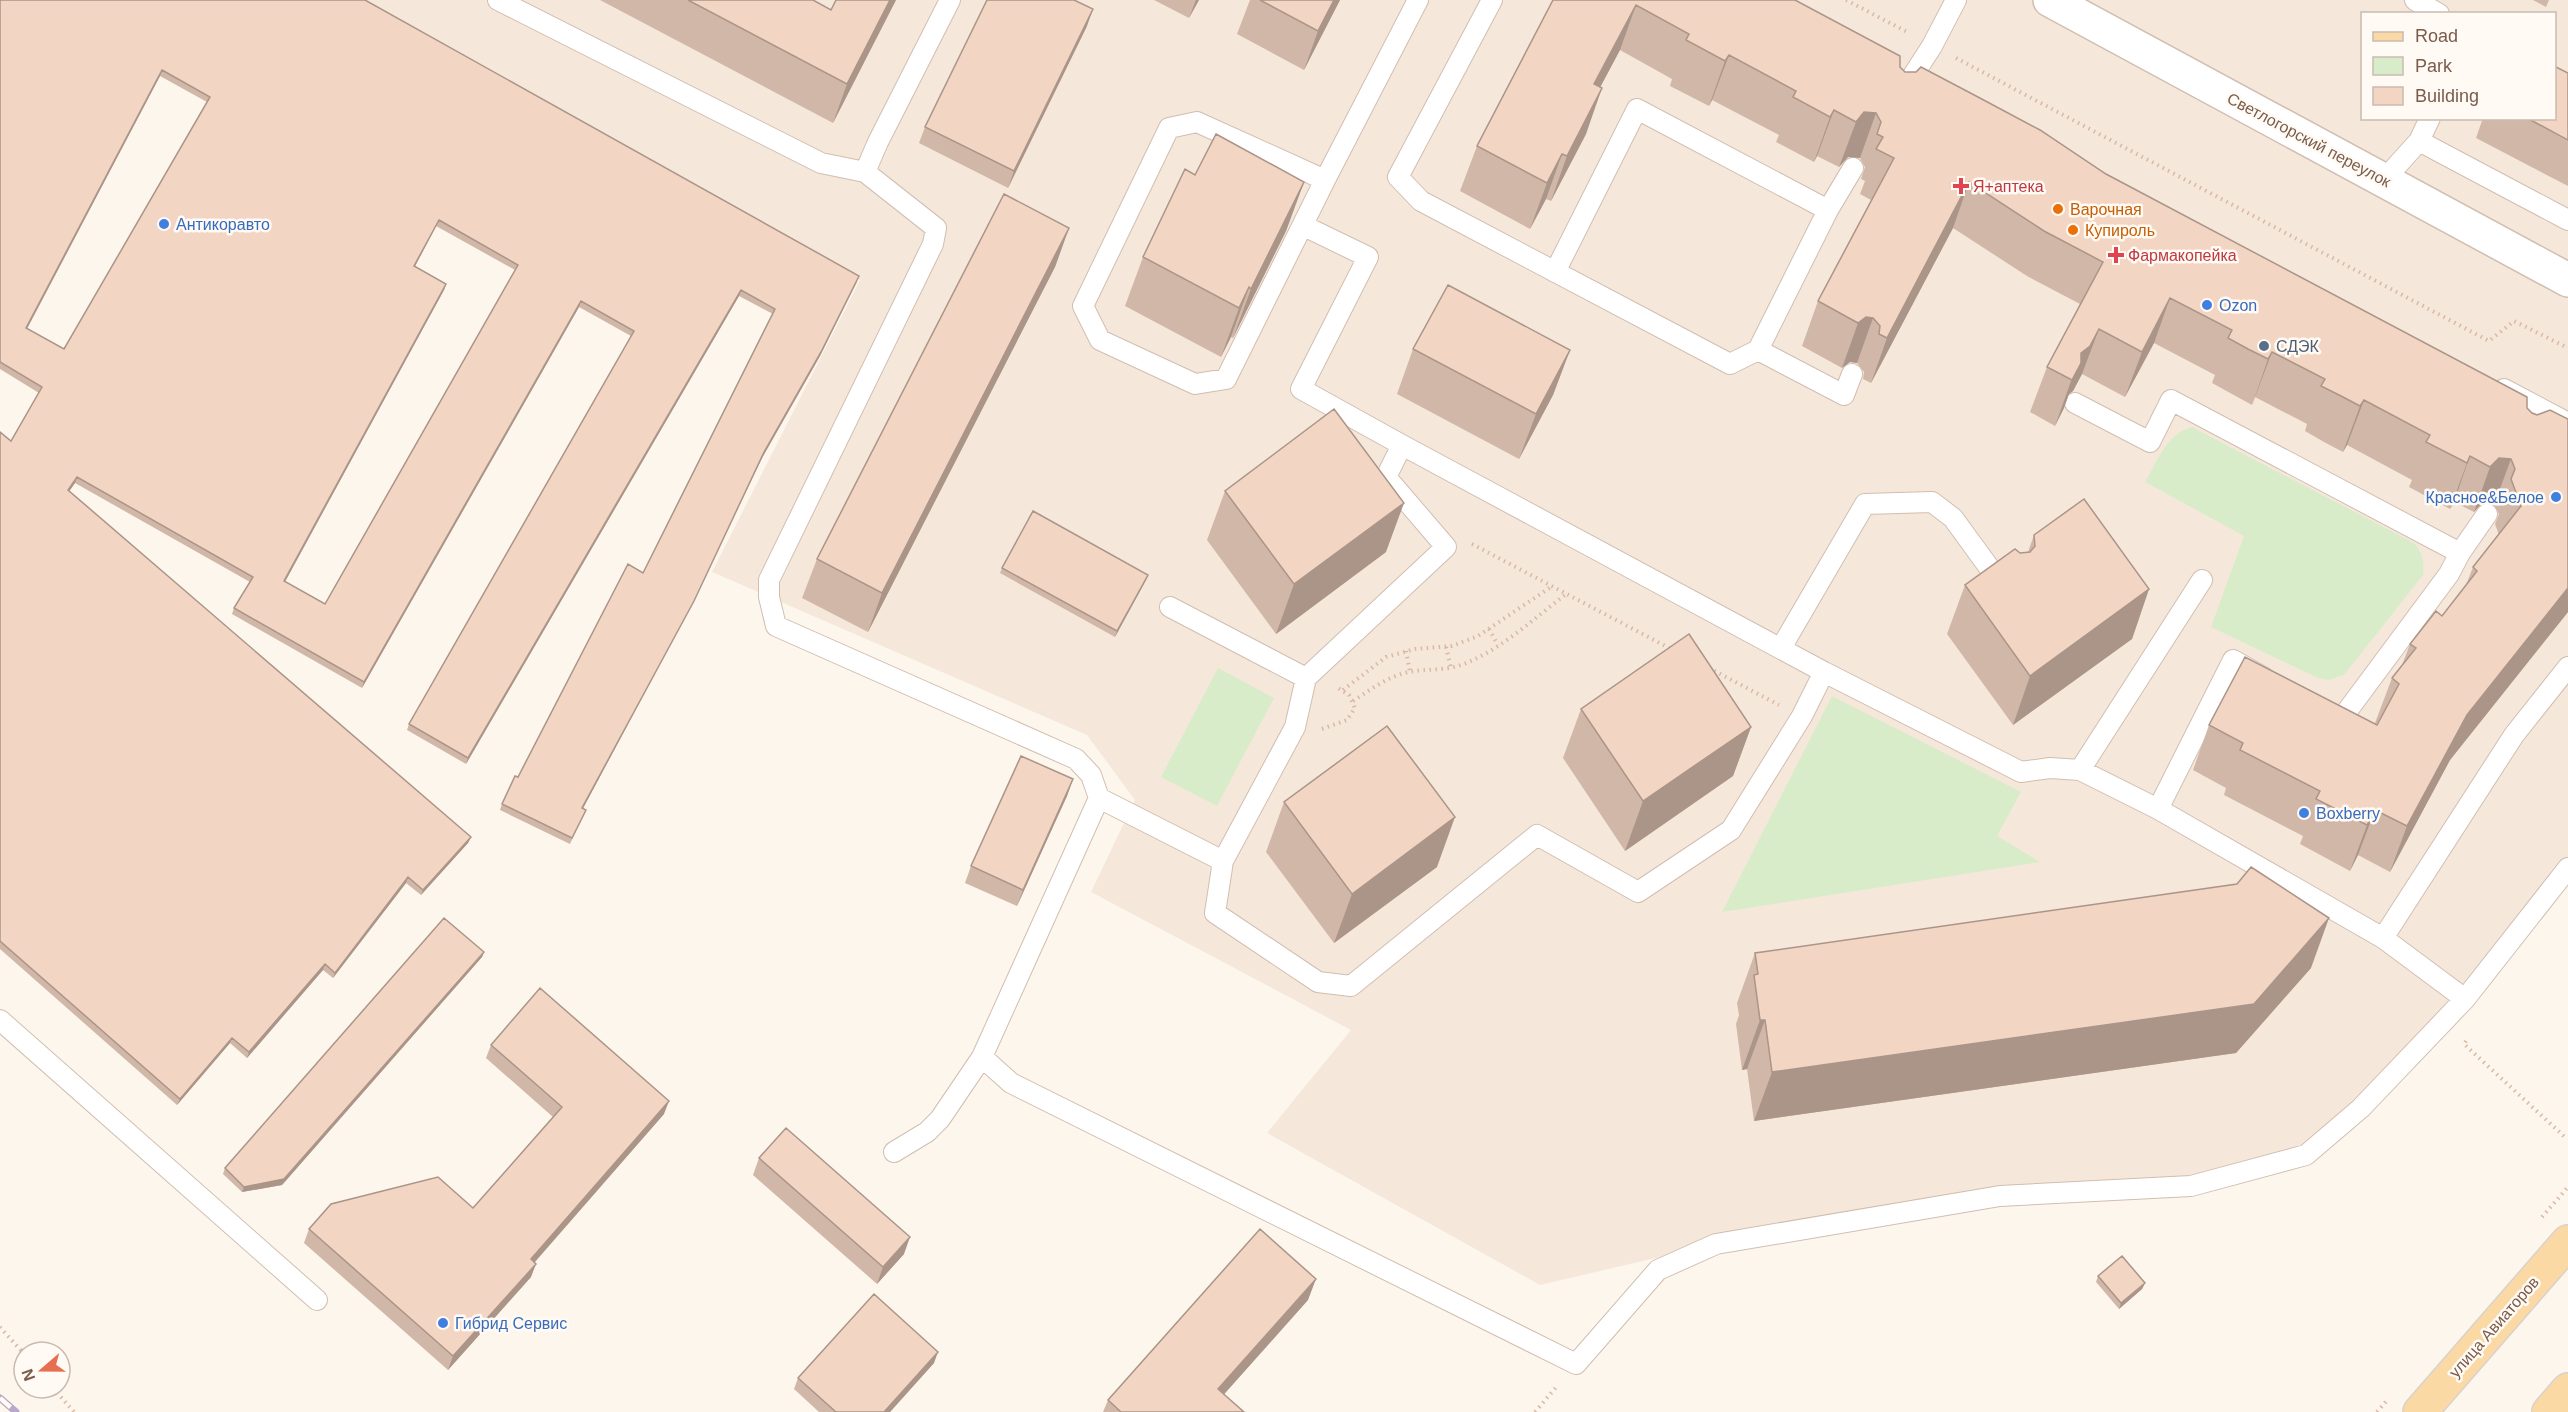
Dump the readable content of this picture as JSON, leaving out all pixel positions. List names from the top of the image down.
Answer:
{
  "streets": {
    "main road": ["улица Авиаторов"],
    "street": ["Светлогорский переулок"]
  },
  "places": {
    "health": ["Я+аптека", "Фармакопейка"],
    "other": [
      "Варочная",
      "Антикоравто",
      "Купироль",
      "Ozon",
      "СДЭК",
      "Красное&Белое",
      "Boxberry",
      "Гибрид Сервис"
    ]
  },
  "legend": ["Road", "Park", "Building"],
  "north": "left"
}
